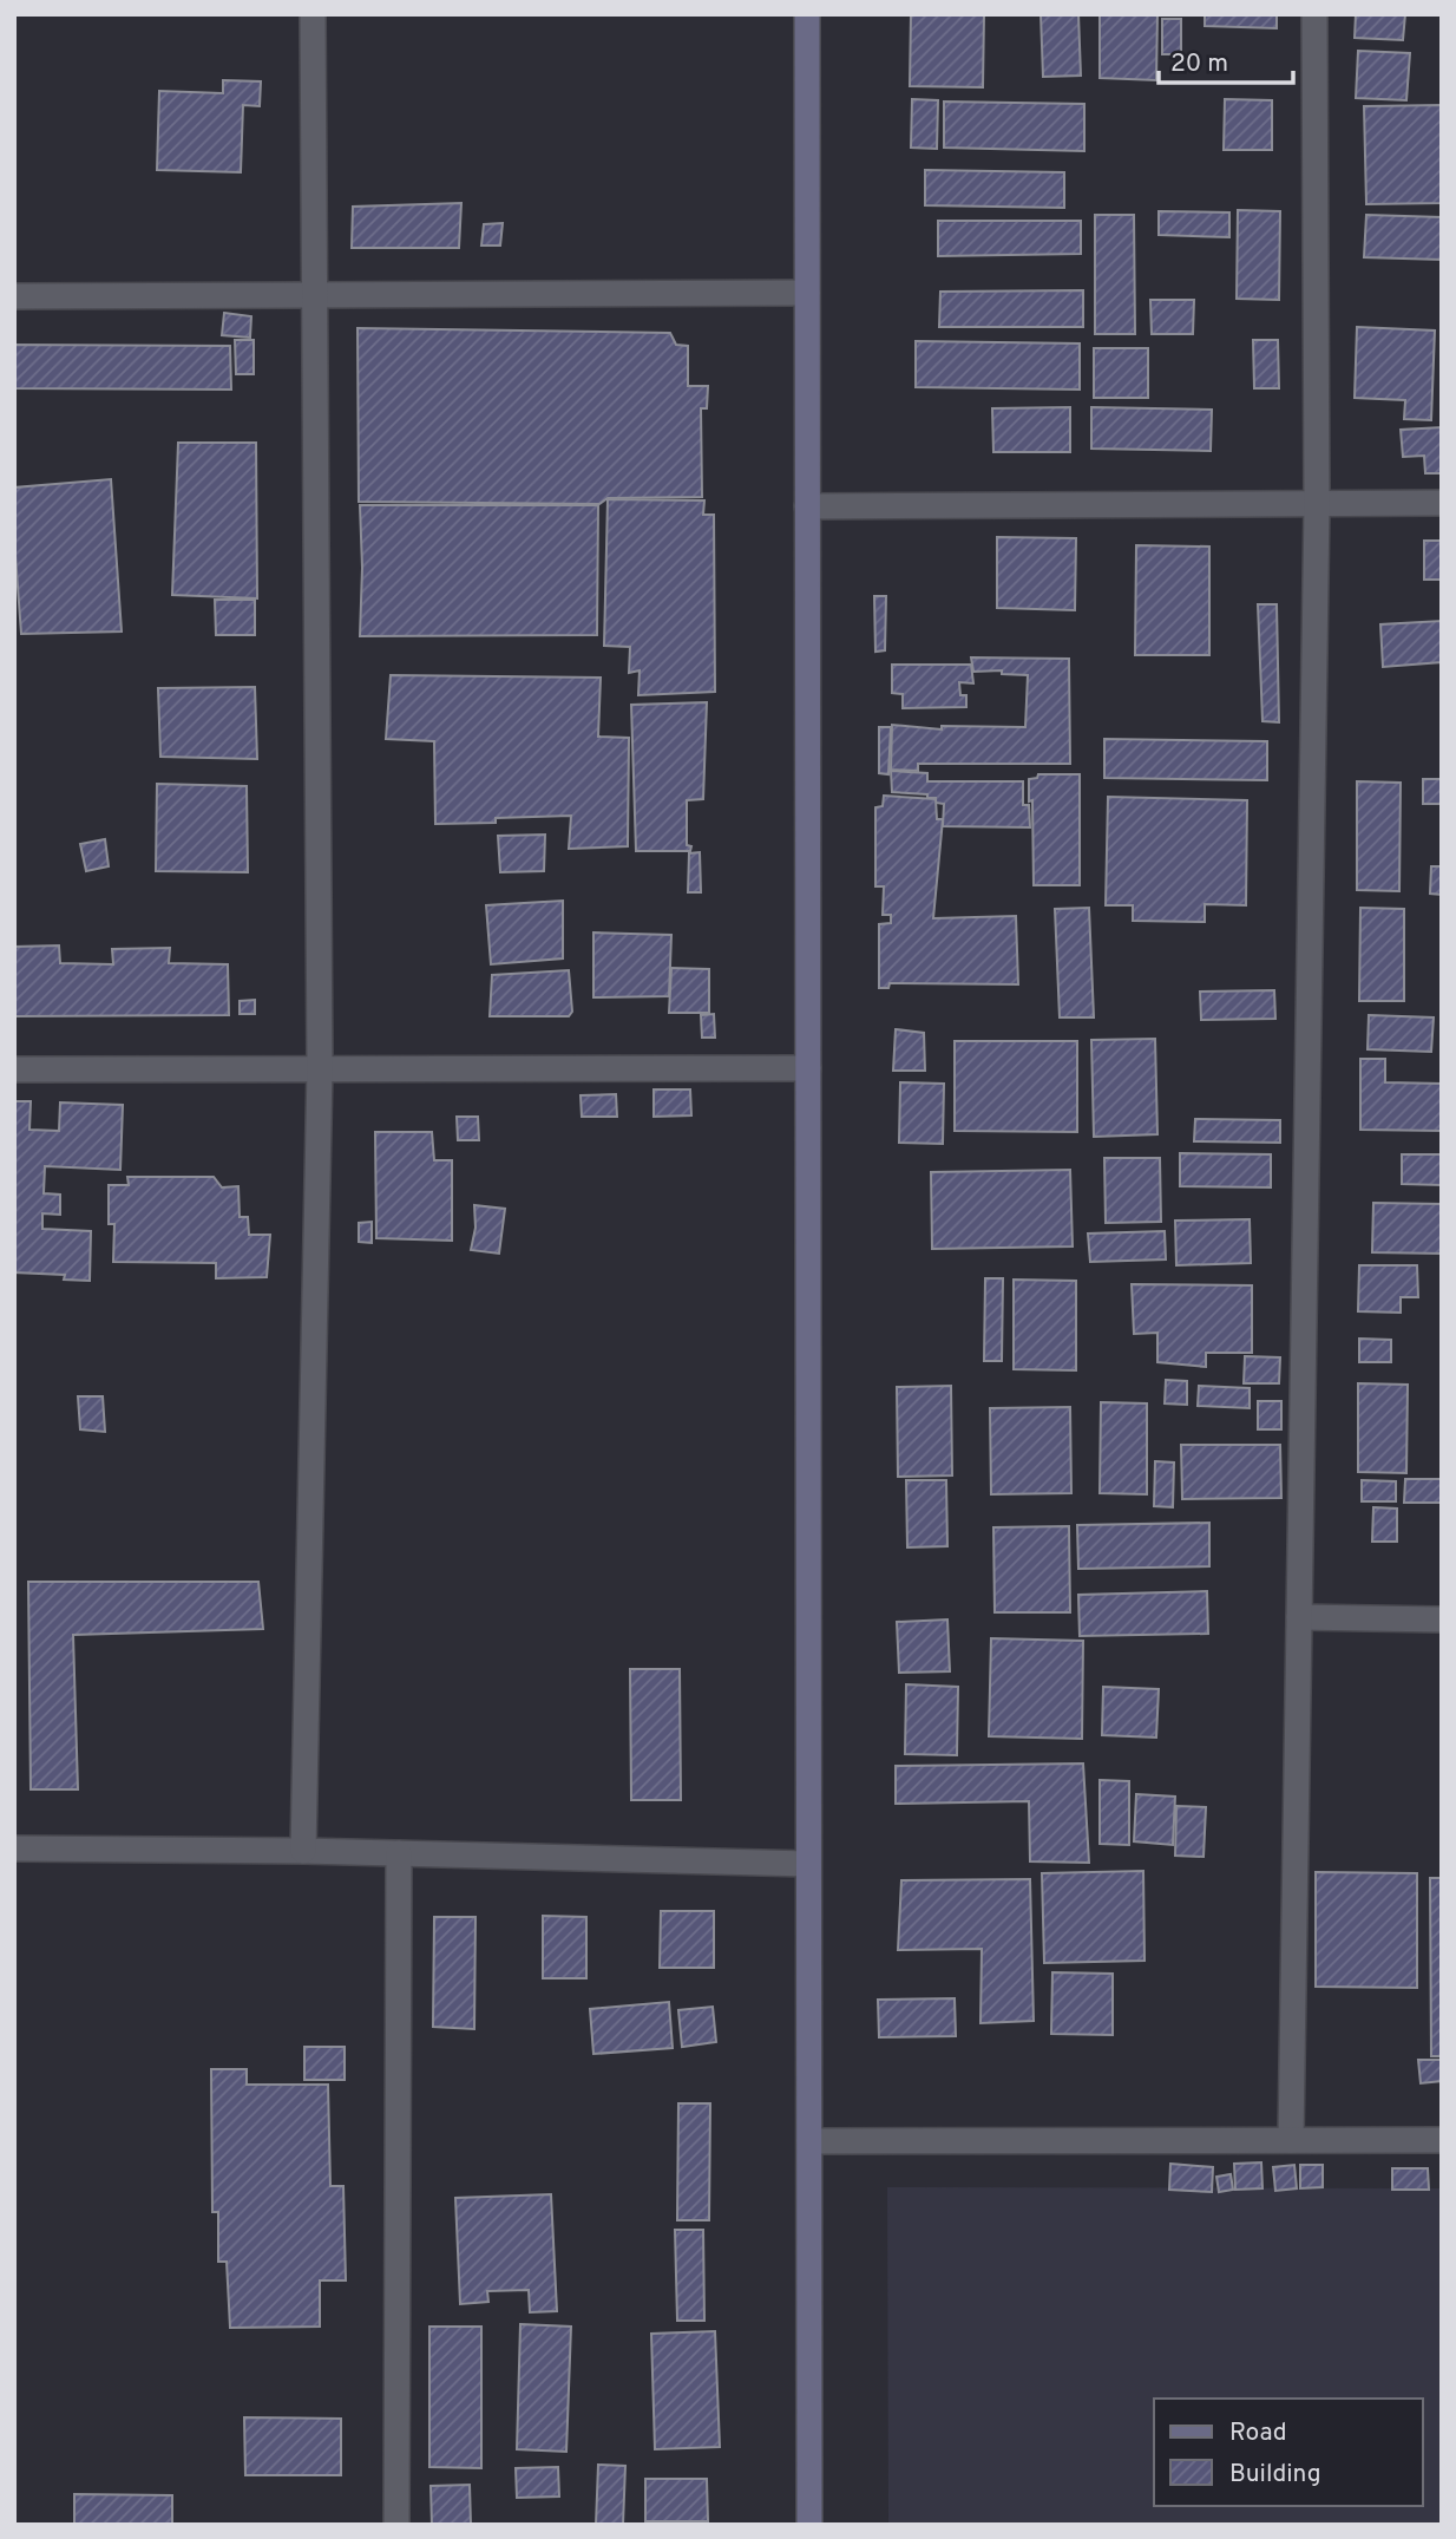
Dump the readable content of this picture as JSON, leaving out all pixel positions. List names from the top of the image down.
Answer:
{
  "legend": ["Road", "Building"],
  "scale_bar": "20 m"
}
